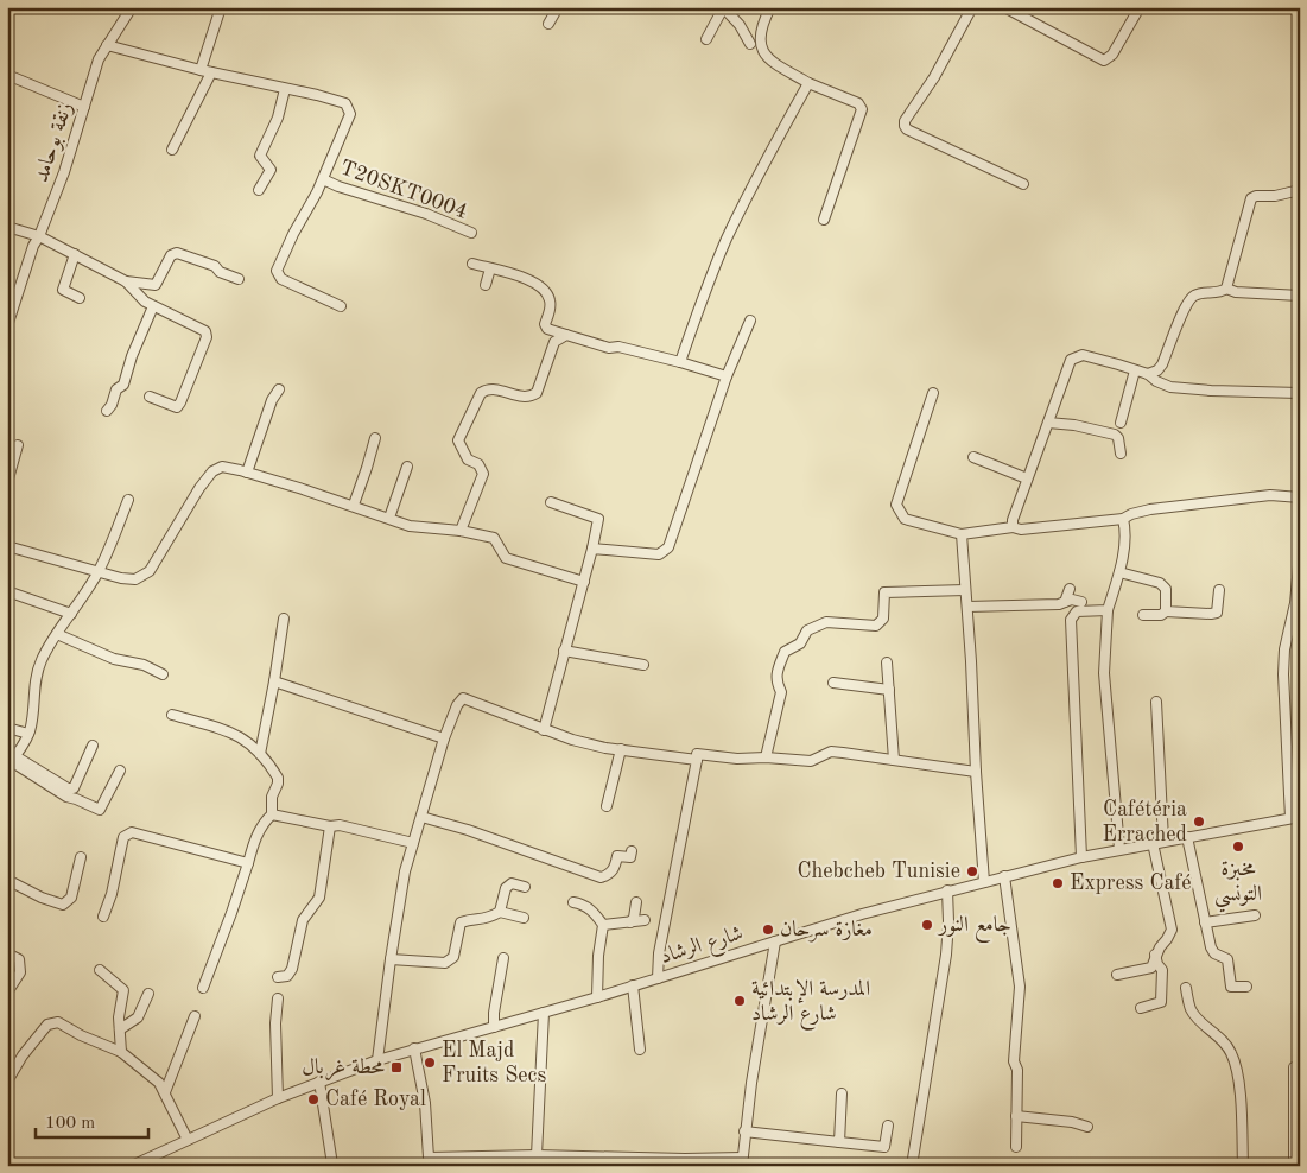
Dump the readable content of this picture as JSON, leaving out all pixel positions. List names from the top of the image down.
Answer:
{
  "streets": {
    "street": ["زنقة بوحامد", "T20SKT0004", "شارع الرشاد"]
  },
  "places": {
    "other": [
      "Cafétéria Errached",
      "مخبزة التونسي",
      "Chebcheb Tunisie",
      "Express Café",
      "جامع النور",
      "مغازة سرحان",
      "المدرسة الإبتدائية شارع الرشاد",
      "El Majd Fruits Secs",
      "Café Royal"
    ],
    "transit": ["محطة غربال"]
  },
  "scale_bar": "100 m"
}
